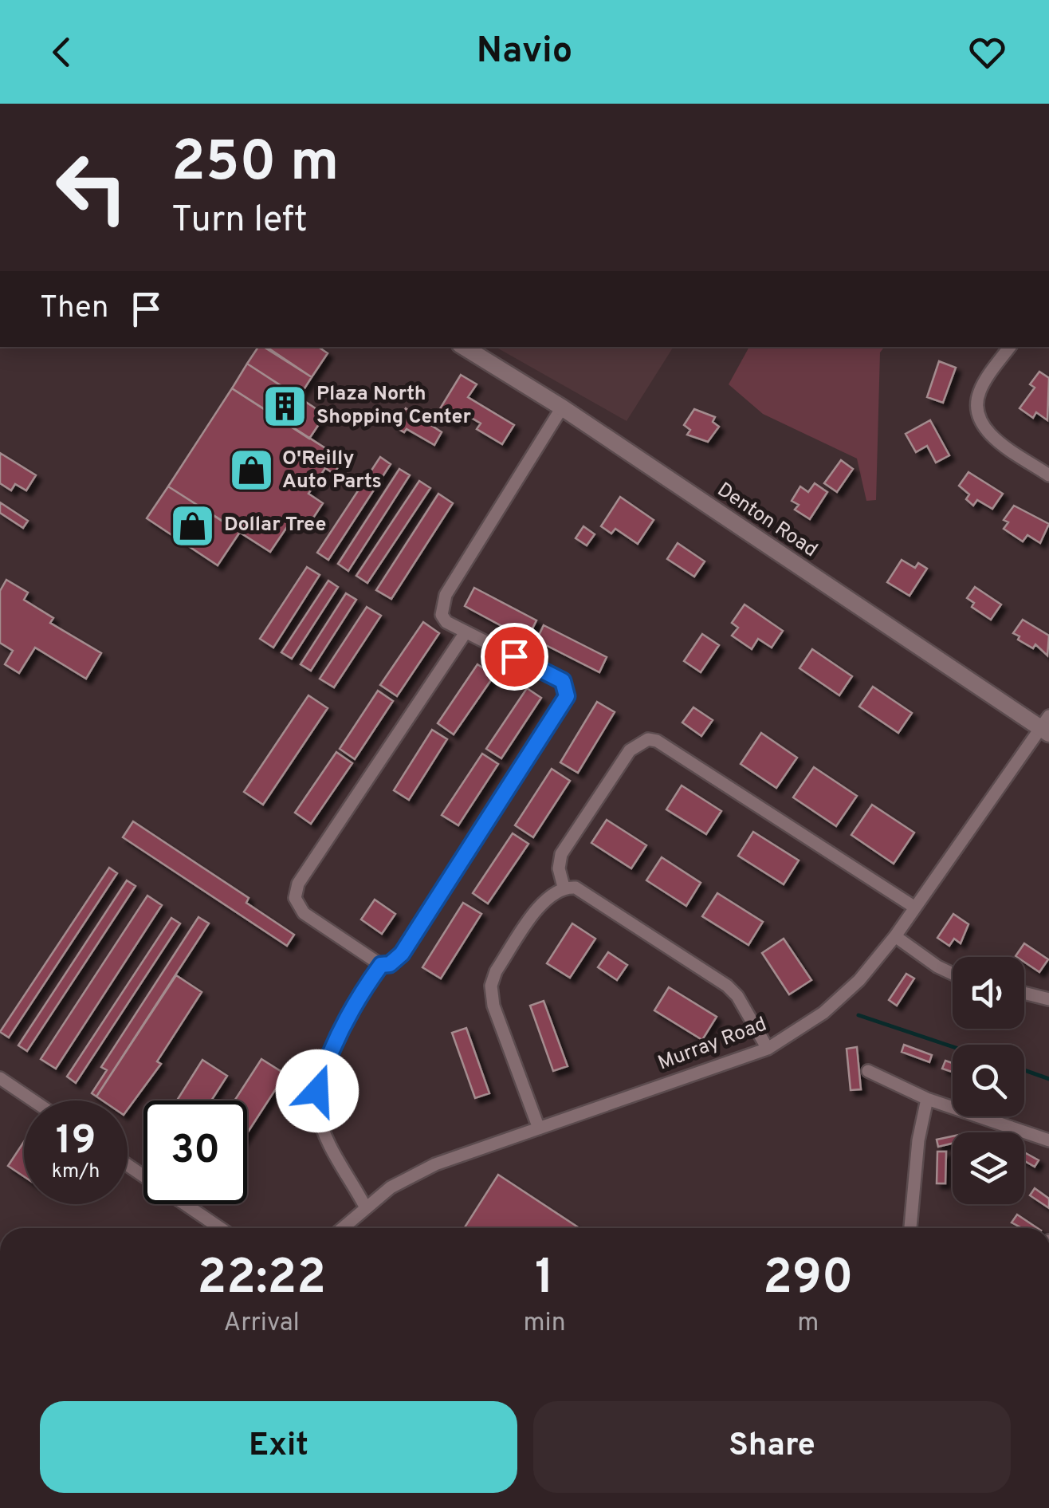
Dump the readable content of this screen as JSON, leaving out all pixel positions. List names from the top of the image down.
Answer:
{
  "streets": {
    "street": ["Denton Road", "Murray Road"]
  },
  "crossings": [
    ["Denton Road", "Murray Road"]
  ],
  "places": {
    "building": ["Plaza North Shopping Center"],
    "shop": ["O'Reilly Auto Parts", "Dollar Tree"]
  },
  "page": {
    "header": "Navio",
    "turn": ["250 m", "Turn left"],
    "then": "Then",
    "speed": "19 km/h",
    "limit": "30",
    "eta": [
      "22:22",
      "Arrival",
      "1",
      "min",
      "290",
      "m"
    ],
    "buttons": ["Exit", "Share"]
  }
}
